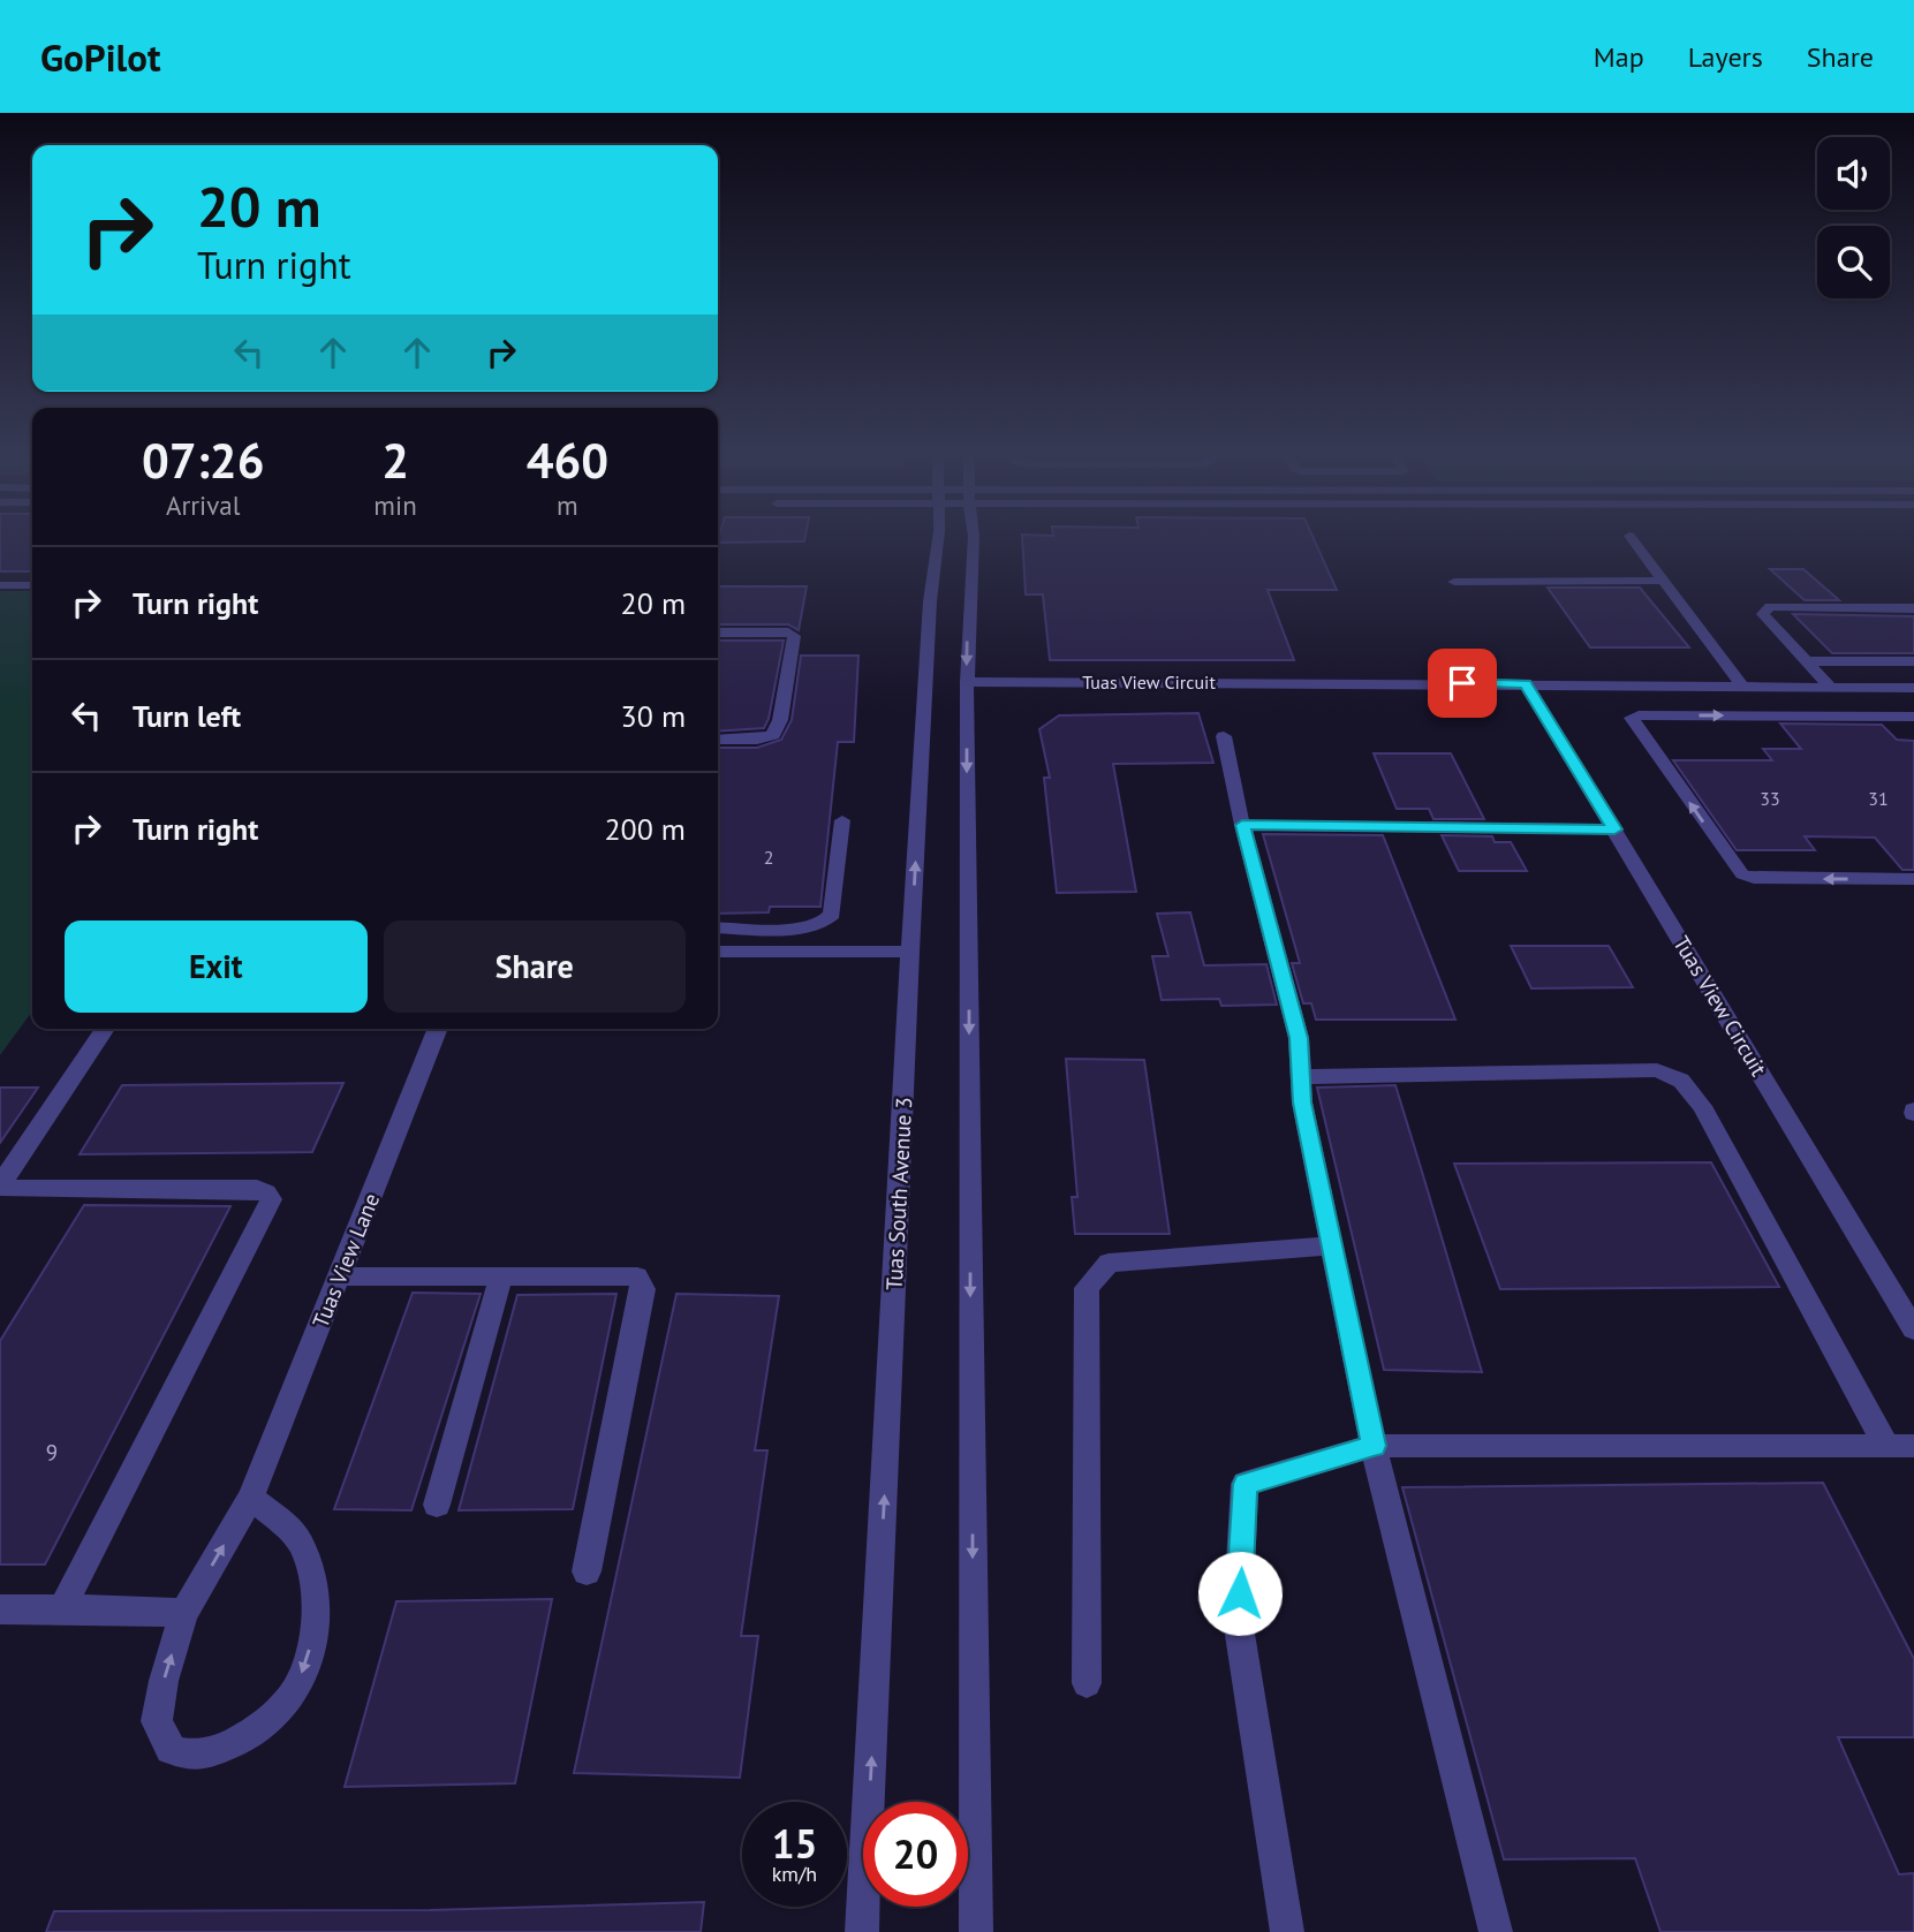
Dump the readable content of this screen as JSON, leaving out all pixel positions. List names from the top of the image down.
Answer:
{
  "streets": {
    "street": ["Tuas View Circuit", "Tuas South Avenue 3", "Tuas View Lane"]
  },
  "house_numbers": [
    "33",
    "31",
    "2",
    "9"
  ],
  "page": {
    "header": "GoPilot",
    "nav": ["Map", "Layers", "Share"],
    "turn": ["20 m", "Turn right"],
    "eta": [
      "07:26",
      "Arrival",
      "2",
      "min",
      "460",
      "m"
    ],
    "list": [
      {
        "name": "Turn right",
        "value": "20 m"
      },
      {
        "name": "Turn left",
        "value": "30 m"
      },
      {
        "name": "Turn right",
        "value": "200 m"
      }
    ],
    "buttons": ["Exit", "Share"],
    "speed": "15 km/h",
    "limit": "20"
  }
}
